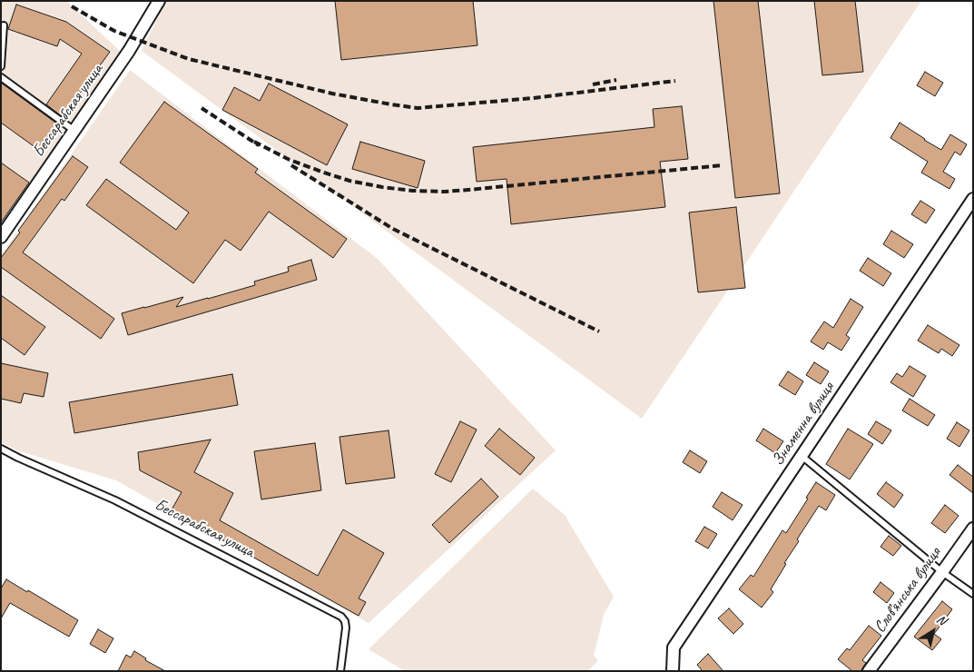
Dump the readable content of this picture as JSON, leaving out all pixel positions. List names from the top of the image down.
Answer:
{
  "streets": {
    "street": ["Бессарабская улица", "Знаменна вулиця", "Слов’янська вулиця"]
  },
  "north": "top right"
}
